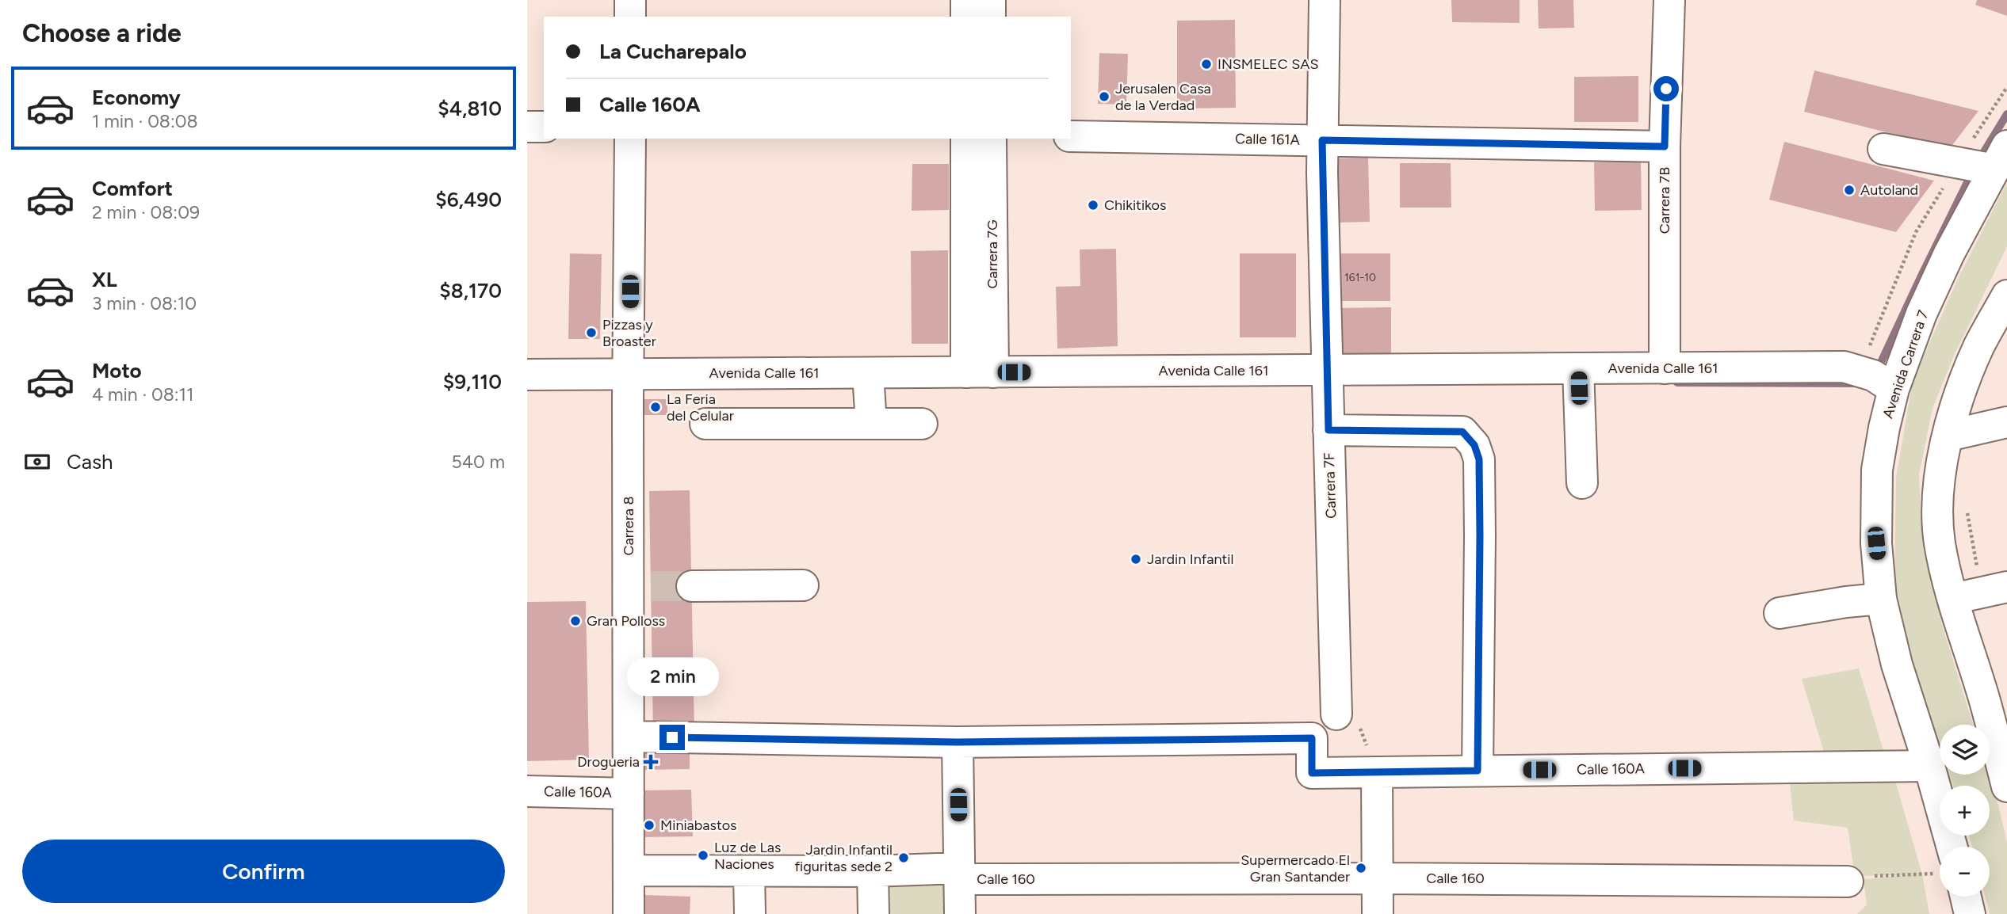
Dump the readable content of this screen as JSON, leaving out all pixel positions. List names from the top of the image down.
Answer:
{
  "streets": {
    "street": [
      "Calle 161A",
      "Carrera 7B",
      "Carrera 7G",
      "Avenida Carrera 7",
      "Avenida Calle 161",
      "Carrera 7F",
      "Carrera 8",
      "Calle 160A",
      "Calle 160"
    ]
  },
  "crossings": [
    ["Calle 161A", "Carrera 7B"],
    ["Calle 161A", "Carrera 7F"],
    ["Carrera 7B", "Avenida Calle 161"],
    ["Carrera 7G", "Avenida Calle 161"],
    ["Avenida Carrera 7", "Avenida Calle 161"],
    ["Avenida Carrera 7", "Calle 160A"],
    ["Avenida Calle 161", "Carrera 7F"],
    ["Avenida Calle 161", "Carrera 8"],
    ["Carrera 8", "Calle 160A"],
    ["Carrera 8", "Calle 160"]
  ],
  "places": {
    "other": [
      "INSMELEC SAS",
      "Jerusalen Casa de la Verdad",
      "Autoland",
      "Chikitikos",
      "Pizzas y Broaster",
      "La Feria del Celular",
      "Jardin Infantil",
      "Gran Polloss",
      "Miniabastos",
      "Luz de Las Naciones",
      "Jardin Infantil figuritas sede 2",
      "Supermercado El Gran Santander"
    ],
    "health": ["Drogueria"]
  },
  "house_numbers": ["161-10"],
  "page": {
    "heading": "Choose a ride",
    "banner": ["La Cucharepalo", "Calle 160A"],
    "list": [
      {
        "name": "Economy",
        "note": "1 min · 08:08",
        "value": "$4,810"
      },
      {
        "name": "Comfort",
        "note": "2 min · 08:09",
        "value": "$6,490"
      },
      {
        "name": "XL",
        "note": "3 min · 08:10",
        "value": "$8,170"
      },
      {
        "name": "Moto",
        "note": "4 min · 08:11",
        "value": "$9,110"
      }
    ],
    "pay": ["Cash", "540 m"],
    "bubble": "2 min",
    "map_buttons": ["+", "−"],
    "buttons": "Confirm"
  }
}
